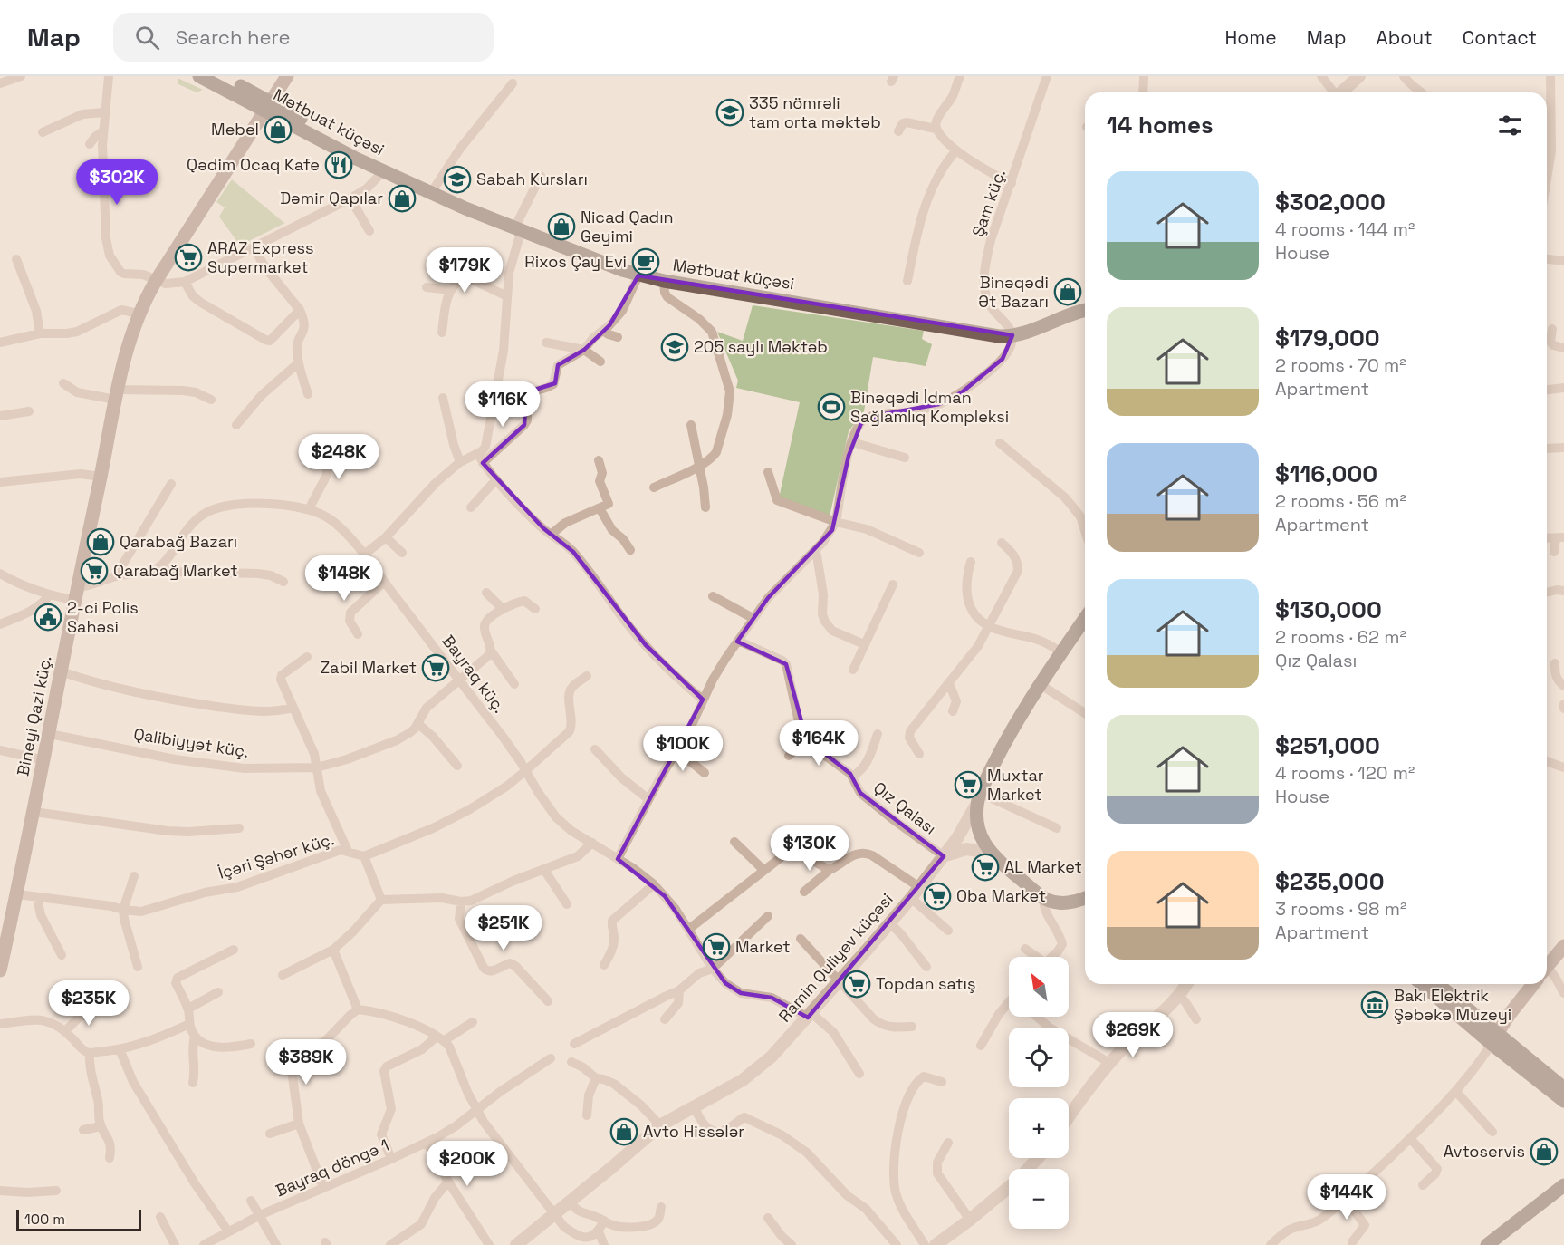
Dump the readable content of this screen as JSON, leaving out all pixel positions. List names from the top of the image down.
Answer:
{
  "streets": {
    "main road": ["Mətbuat küçəsi", "Bineyi Qazi küç.", "Ramin Quliyev küçəsi"],
    "street": [
      "Şam küç.",
      "Bayraq küç.",
      "Qalibiyyət küç.",
      "Qız Qalası",
      "İçəri Şəhər küç.",
      "Bayraq döngə 1"
    ]
  },
  "crossings": [
    ["Mətbuat küçəsi", "Şam küç."],
    ["Mətbuat küçəsi", "Bineyi Qazi küç."],
    ["Bayraq küç.", "Qalibiyyət küç."],
    ["Bayraq küç.", "Ramin Quliyev küçəsi"],
    ["Bineyi Qazi küç.", "Qalibiyyət küç."],
    ["Bineyi Qazi küç.", "İçəri Şəhər küç."],
    ["Qız Qalası", "Ramin Quliyev küçəsi"]
  ],
  "places": {
    "school or university": ["335 nömrəli tam orta məktəb", "Sabah Kursları", "205 saylı Məktəb"],
    "shop": [
      "Mebel",
      "Dəmir Qapılar",
      "Nicad Qadın Geyimi",
      "Binəqədi Ət Bazarı",
      "Qarabağ Bazarı",
      "Avto Hissələr",
      "Avtoservis"
    ],
    "restaurant": ["Qədim Ocaq Kafe"],
    "supermarket": [
      "ARAZ Express Supermarket",
      "Qarabağ Market",
      "Zabil Market",
      "Muxtar Market",
      "AL Market",
      "Oba Market",
      "Market",
      "Topdan satış"
    ],
    "cafe": ["Rixos Çay Evi"],
    "sports": ["Binəqədi İdman Sağlamlıq Kompleksi"],
    "public building": ["2-ci Polis Sahəsi"],
    "museum": ["Bakı Elektrik Şəbəkə Muzeyi"]
  },
  "scale_bar": "100 m",
  "north": "top left",
  "page": {
    "header": "Map",
    "search": "Search here",
    "nav": [
      "Home",
      "Map",
      "About",
      "Contact"
    ],
    "heading": "14 homes",
    "list": [
      {
        "name": "$302,000",
        "note": "4 rooms · 144 m² · House"
      },
      {
        "name": "$179,000",
        "note": "2 rooms · 70 m² · Apartment"
      },
      {
        "name": "$116,000",
        "note": "2 rooms · 56 m² · Apartment"
      },
      {
        "name": "$130,000",
        "note": "2 rooms · 62 m² · Qız Qalası"
      },
      {
        "name": "$251,000",
        "note": "4 rooms · 120 m² · House"
      },
      {
        "name": "$235,000",
        "note": "3 rooms · 98 m² · Apartment"
      }
    ],
    "price": [
      "$302K",
      "$179K",
      "$116K",
      "$248K",
      "$148K",
      "$164K",
      "$100K",
      "$130K",
      "$251K",
      "$235K",
      "$269K",
      "$389K",
      "$200K",
      "$144K"
    ],
    "map_buttons": ["+", "−"],
    "scale": "100 m"
  }
}
